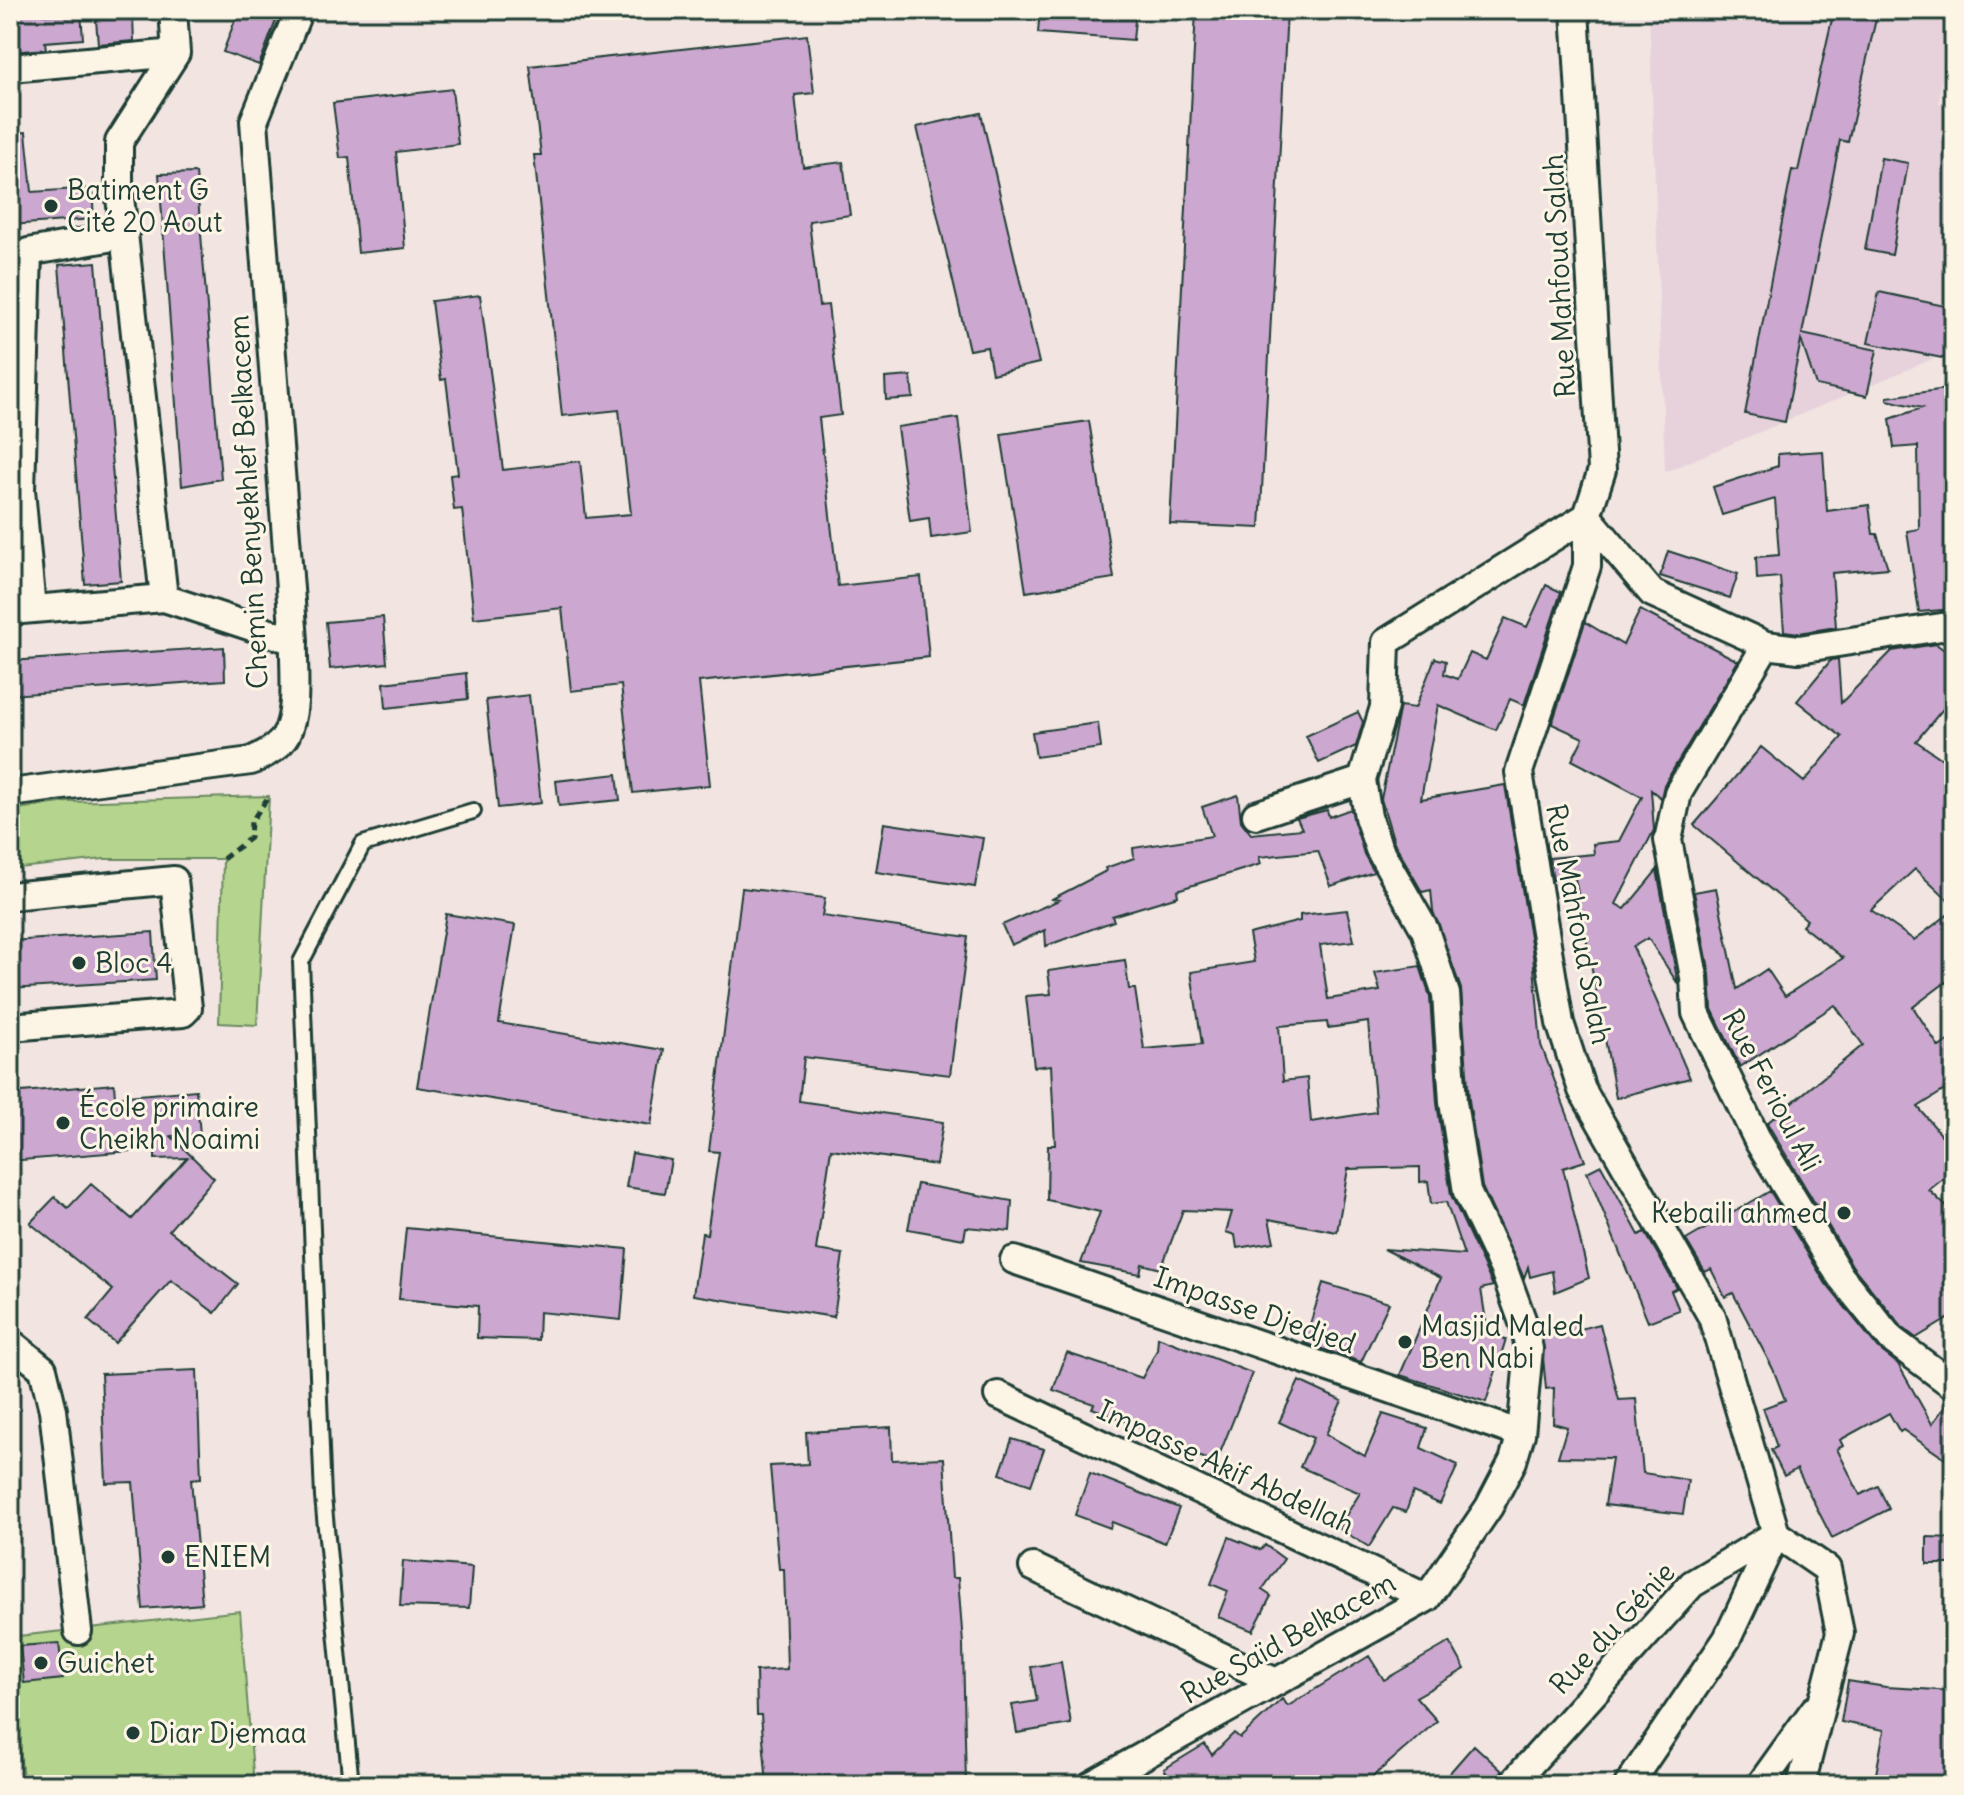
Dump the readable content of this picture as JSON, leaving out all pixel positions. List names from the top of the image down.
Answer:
{
  "streets": {
    "street": [
      "Rue Mahfoud Salah",
      "Chemin Benyekhlef Belkacem",
      "Rue Ferioul Ali",
      "Impasse Djedjed",
      "Impasse Akif Abdellah",
      "Rue du Génie",
      "Rue Saïd Belkacem"
    ]
  },
  "crossings": [
    ["Rue Mahfoud Salah", "Rue du Génie"],
    ["Rue Mahfoud Salah", "Rue Saïd Belkacem"],
    ["Impasse Djedjed", "Rue Saïd Belkacem"],
    ["Impasse Akif Abdellah", "Rue Saïd Belkacem"]
  ],
  "places": [
    "Batiment G Cité 20 Aout",
    "Bloc 4",
    "École primaire Cheikh Noaimi",
    "Kebaili ahmed",
    "Masjid Maled Ben Nabi",
    "ENIEM",
    "Guichet",
    "Diar Djemaa"
  ]
}
